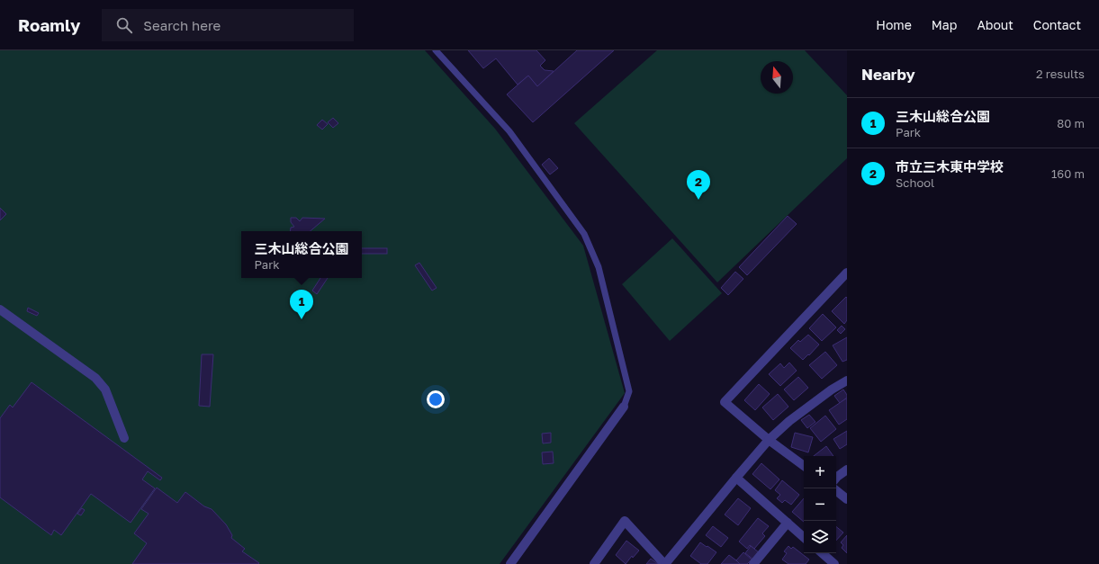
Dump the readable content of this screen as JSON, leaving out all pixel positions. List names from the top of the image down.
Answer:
{
  "north": "top",
  "page": {
    "header": "Roamly",
    "search": "Search here",
    "nav": [
      "Home",
      "Map",
      "About",
      "Contact"
    ],
    "heading": ["Nearby", "2 results"],
    "list": [
      {
        "mark": "1",
        "name": "三木山総合公園",
        "note": "Park",
        "value": "80 m"
      },
      {
        "mark": "2",
        "name": "市立三木東中学校",
        "note": "School",
        "value": "160 m"
      }
    ],
    "pins": ["2", "1"],
    "popup": ["三木山総合公園", "Park"],
    "map_buttons": ["+", "−"]
  }
}
